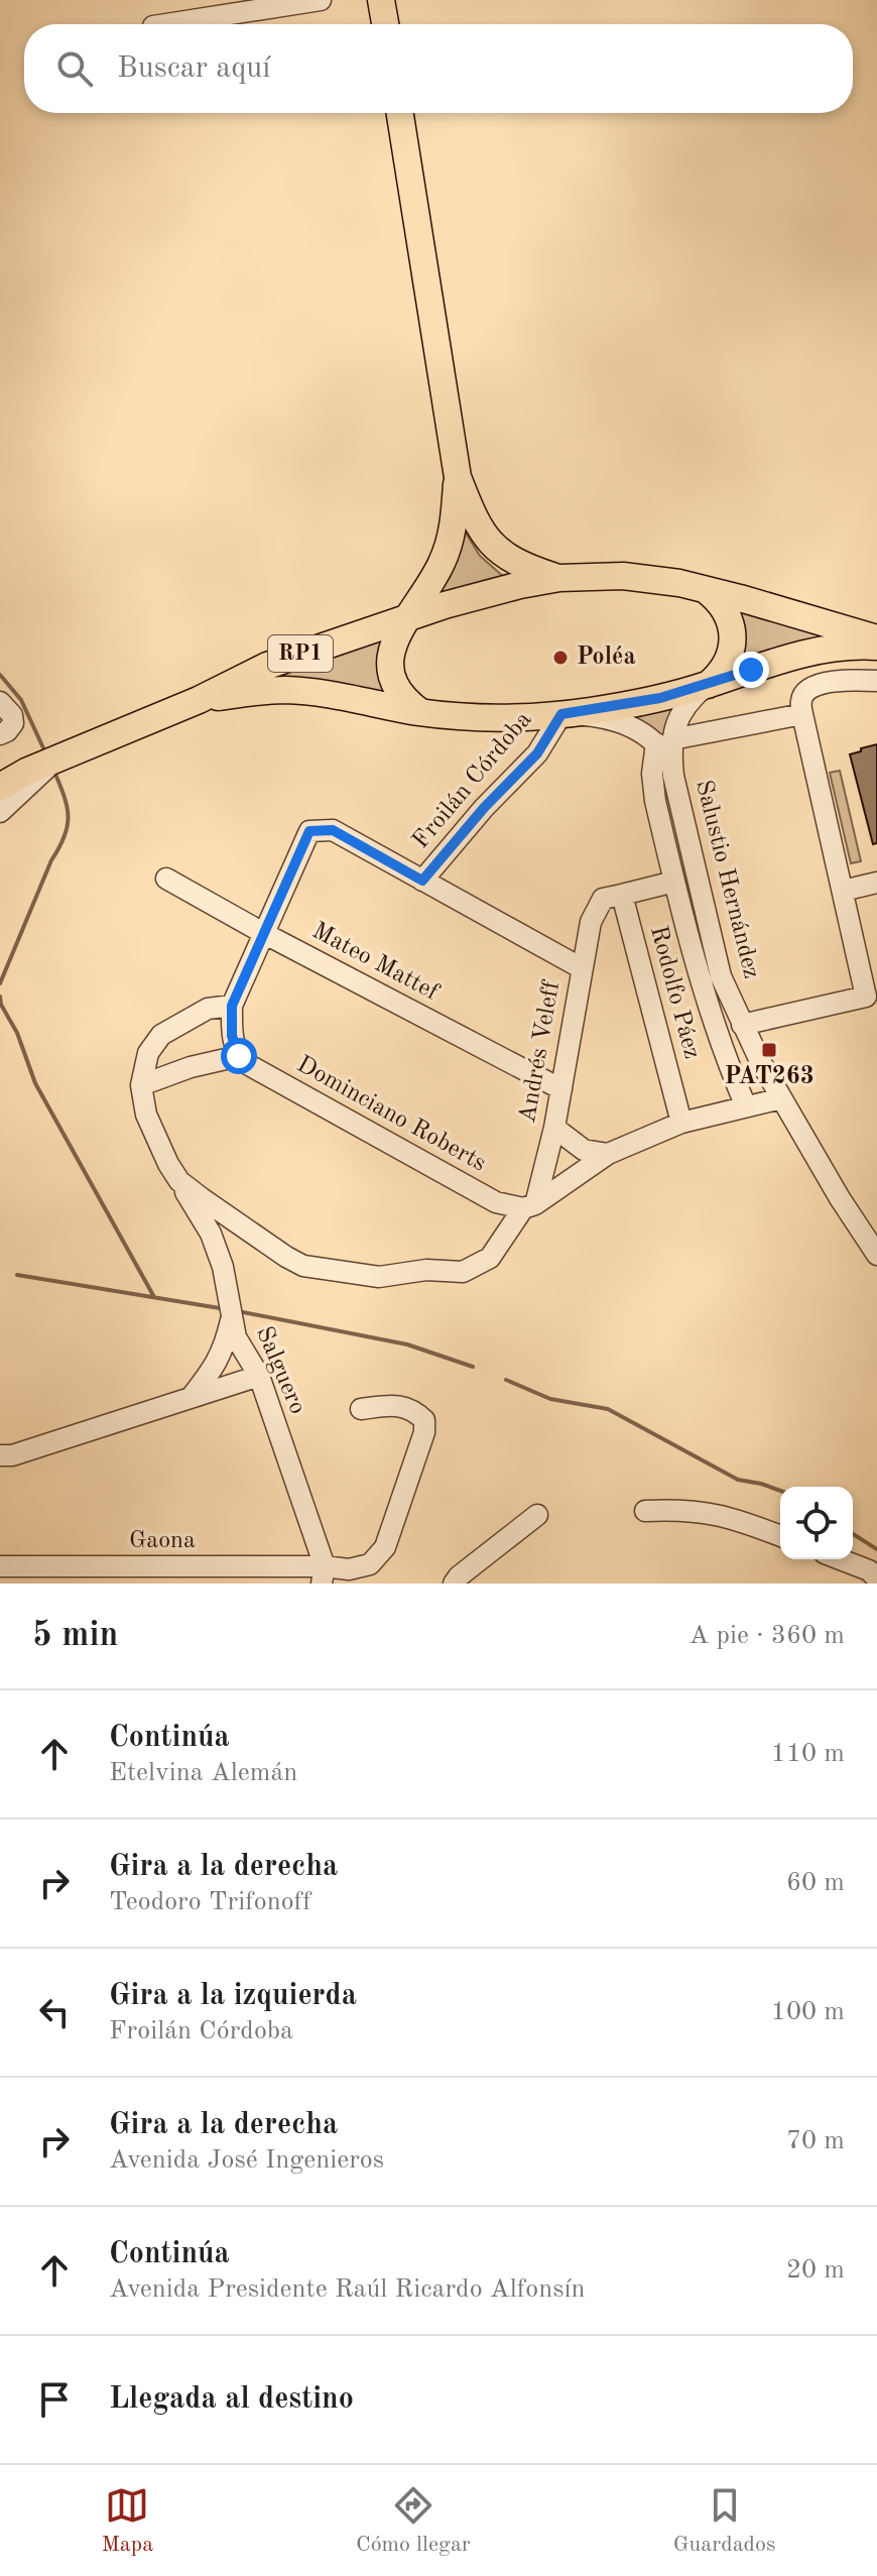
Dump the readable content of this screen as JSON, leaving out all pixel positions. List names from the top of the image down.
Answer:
{
  "streets": {
    "main road": ["RP1"],
    "street": [
      "Froilán Córdoba",
      "Salustio Hernández",
      "Mateo Mattef",
      "Rodolfo Páez",
      "Andrés Veleff",
      "Dominciano Roberts",
      "Salguero",
      "Gaona"
    ]
  },
  "crossings": [
    ["RP1", "Froilán Córdoba"],
    ["Mateo Mattef", "Andrés Veleff"],
    ["Rodolfo Páez", "Andrés Veleff"],
    ["Andrés Veleff", "Dominciano Roberts"],
    ["Salguero", "Gaona"]
  ],
  "places": {
    "other": ["Poléa"],
    "transit": ["PAT263"]
  },
  "page": {
    "search": "Buscar aquí",
    "heading": ["5 min", "A pie · 360 m"],
    "list": [
      ["Continúa", "Etelvina Alemán", "110 m"],
      ["Gira a la derecha", "Teodoro Trifonoff", "60 m"],
      ["Gira a la izquierda", "Froilán Córdoba", "100 m"],
      ["Gira a la derecha", "Avenida José Ingenieros", "70 m"],
      ["Continúa", "Avenida Presidente Raúl Ricardo Alfonsín", "20 m"],
      "Llegada al destino"
    ],
    "nav": ["Mapa", "Cómo llegar", "Guardados"]
  }
}
